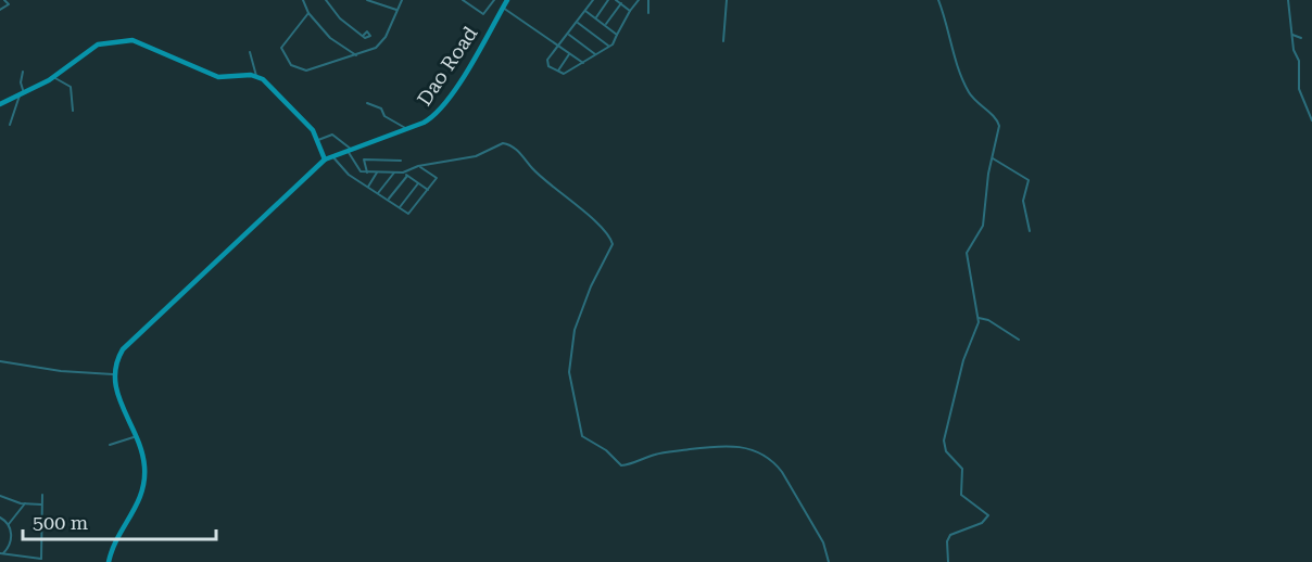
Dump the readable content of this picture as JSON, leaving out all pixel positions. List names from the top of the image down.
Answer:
{
  "streets": {
    "street": ["Dao Road"]
  },
  "scale_bar": "500 m"
}
